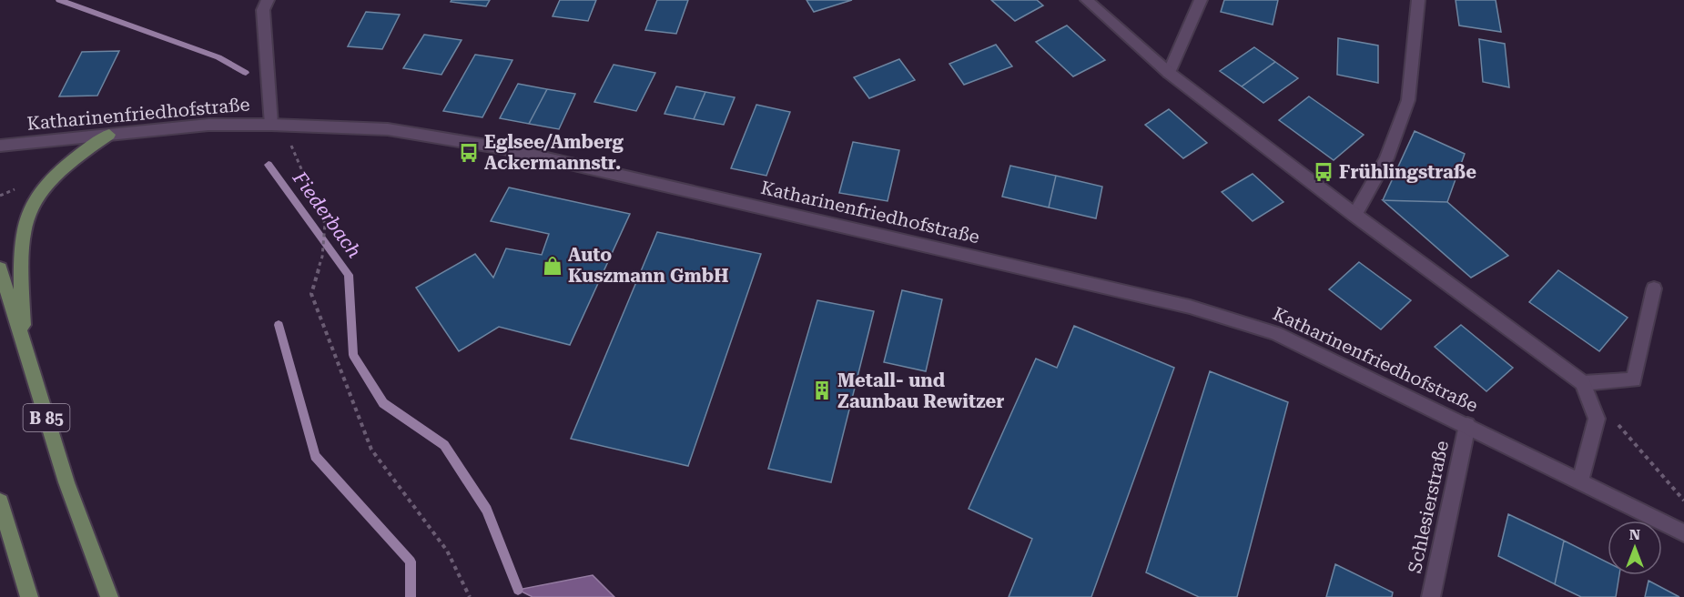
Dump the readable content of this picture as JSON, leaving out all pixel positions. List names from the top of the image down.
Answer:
{
  "streets": {
    "main road": ["B 85"],
    "street": ["Katharinenfriedhofstraße", "Schlesierstraße"]
  },
  "crossings": [
    ["Katharinenfriedhofstraße", "Schlesierstraße"]
  ],
  "water": ["Fiederbach"],
  "places": {
    "bus stop": ["Eglsee/Amberg Ackermannstr.", "Frühlingstraße"],
    "shop": ["Auto Kuszmann GmbH"],
    "building": ["Metall- und Zaunbau Rewitzer"]
  },
  "north": "top"
}
